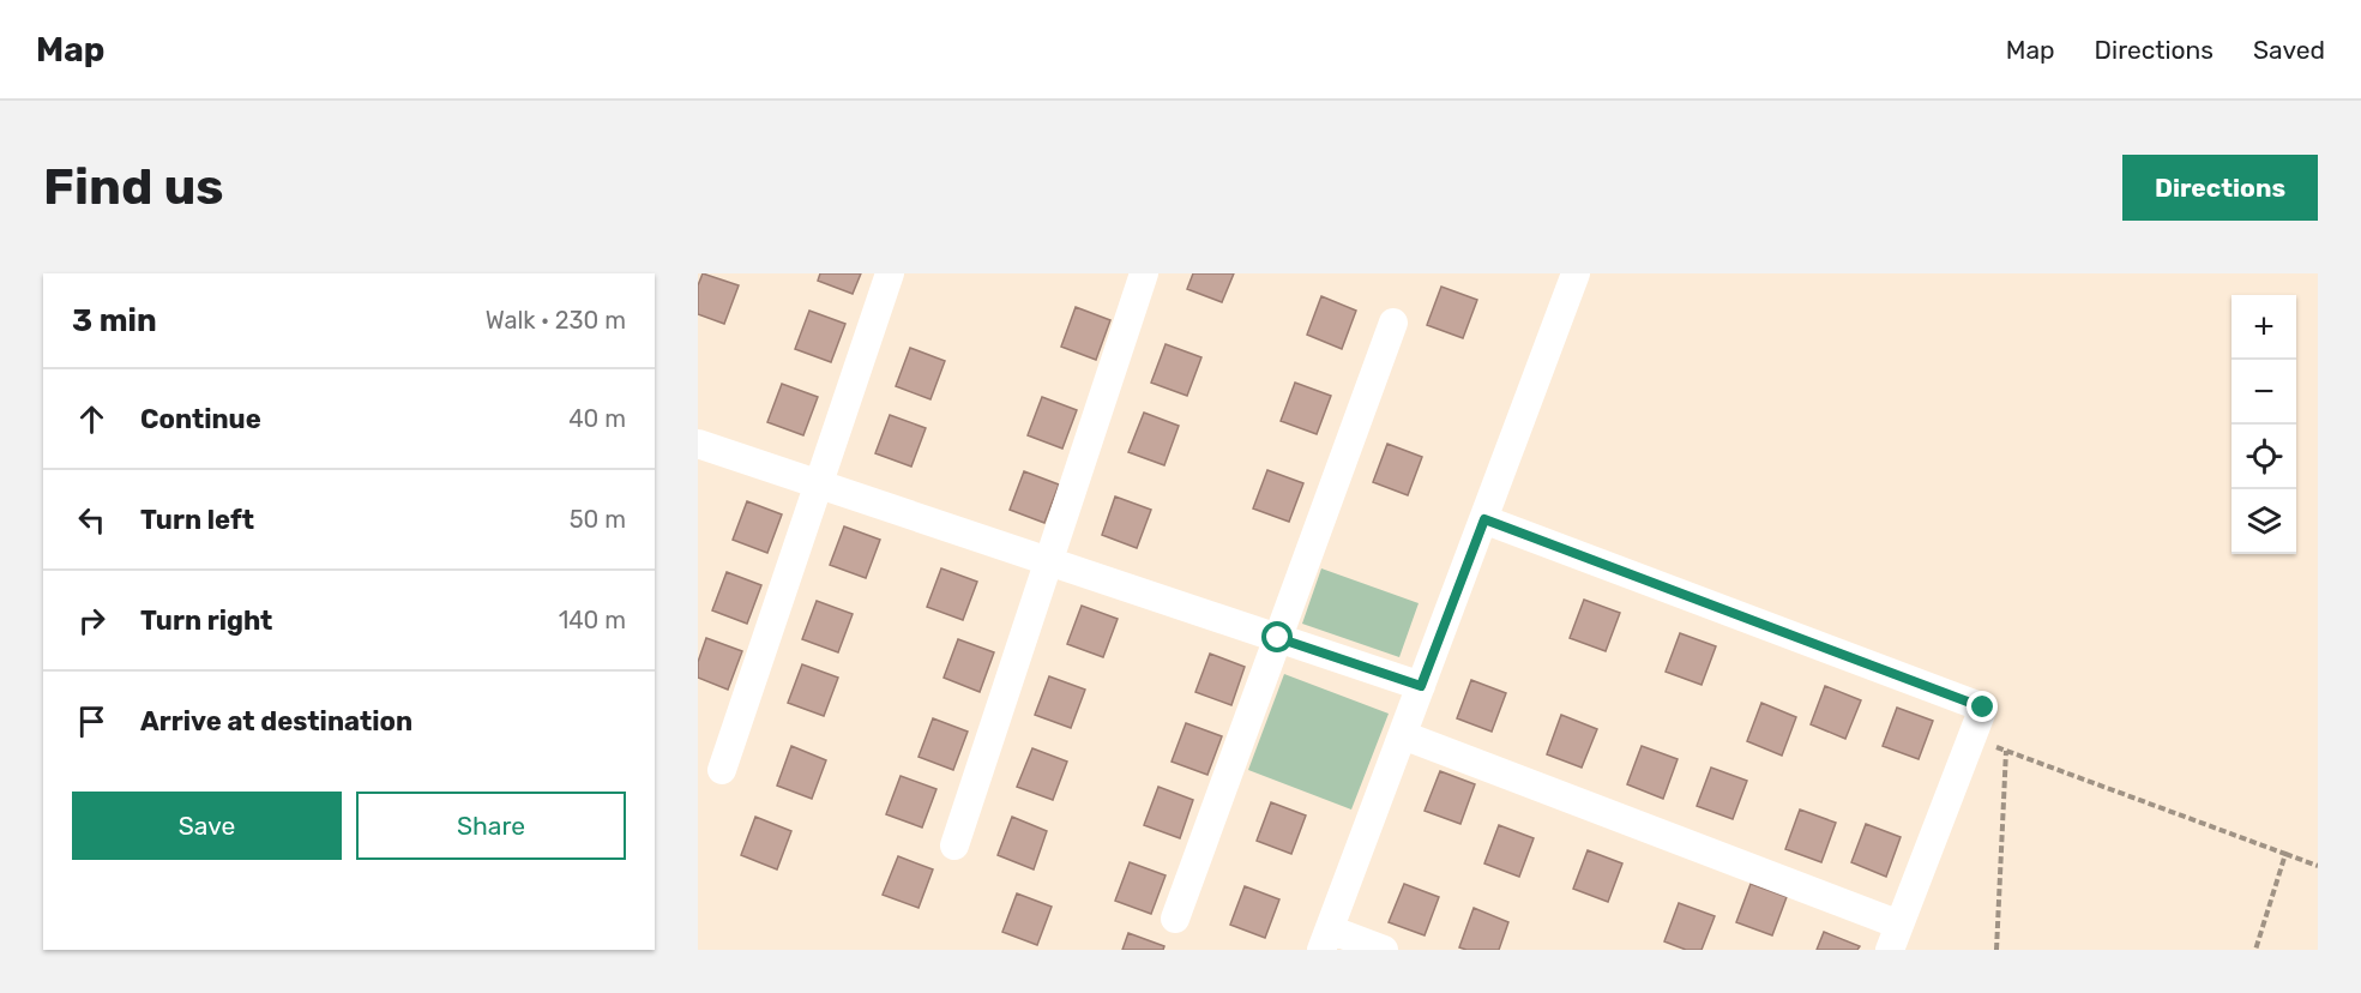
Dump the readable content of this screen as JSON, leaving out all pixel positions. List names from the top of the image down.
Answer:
{
  "page": {
    "header": "Map",
    "nav": ["Map", "Directions", "Saved"],
    "buttons": [
      "Directions",
      ["Save", "Share"]
    ],
    "title": "Find us",
    "heading": ["3 min", "Walk · 230 m"],
    "map_buttons": ["+", "−"],
    "list": [
      ["Continue", "40 m"],
      ["Turn left", "50 m"],
      ["Turn right", "140 m"],
      "Arrive at destination"
    ]
  }
}
